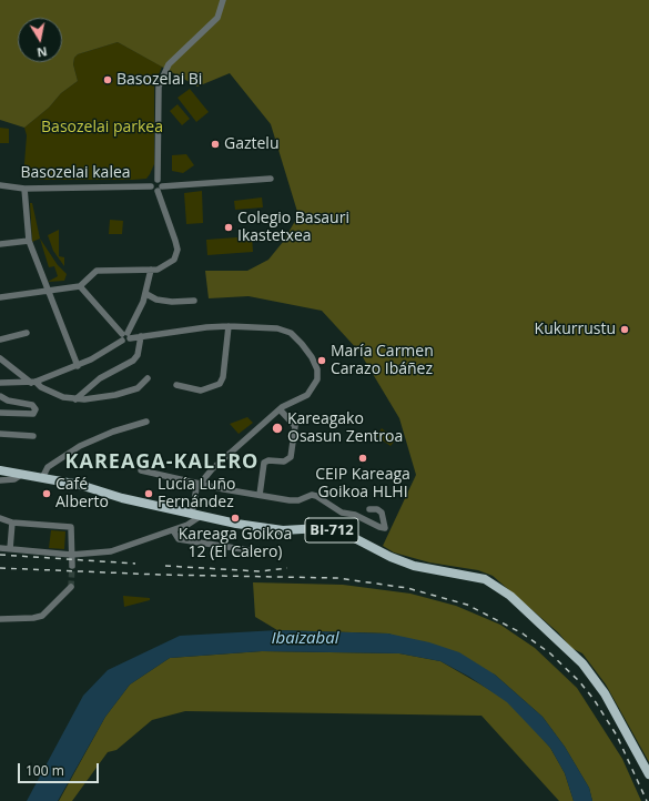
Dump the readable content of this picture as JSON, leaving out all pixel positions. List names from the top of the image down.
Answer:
{
  "streets": {
    "main road": ["BI-712"],
    "street": ["Basozelai kalea"]
  },
  "districts": ["KAREAGA-KALERO"],
  "water": ["Ibaizabal"],
  "parks": ["Basozelai parkea"],
  "places": [
    "Basozelai Bi",
    "Gaztelu",
    "Colegio Basauri Ikastetxea",
    "Kukurrustu",
    "María Carmen Carazo Ibáñez",
    "Kareagako Osasun Zentroa",
    "CEIP Kareaga Goikoa HLHI",
    "Café Alberto",
    "Lucía Luño Fernández",
    "Kareaga Goikoa 12 (El Calero)"
  ],
  "scale_bar": "100 m",
  "north": "bottom"
}
